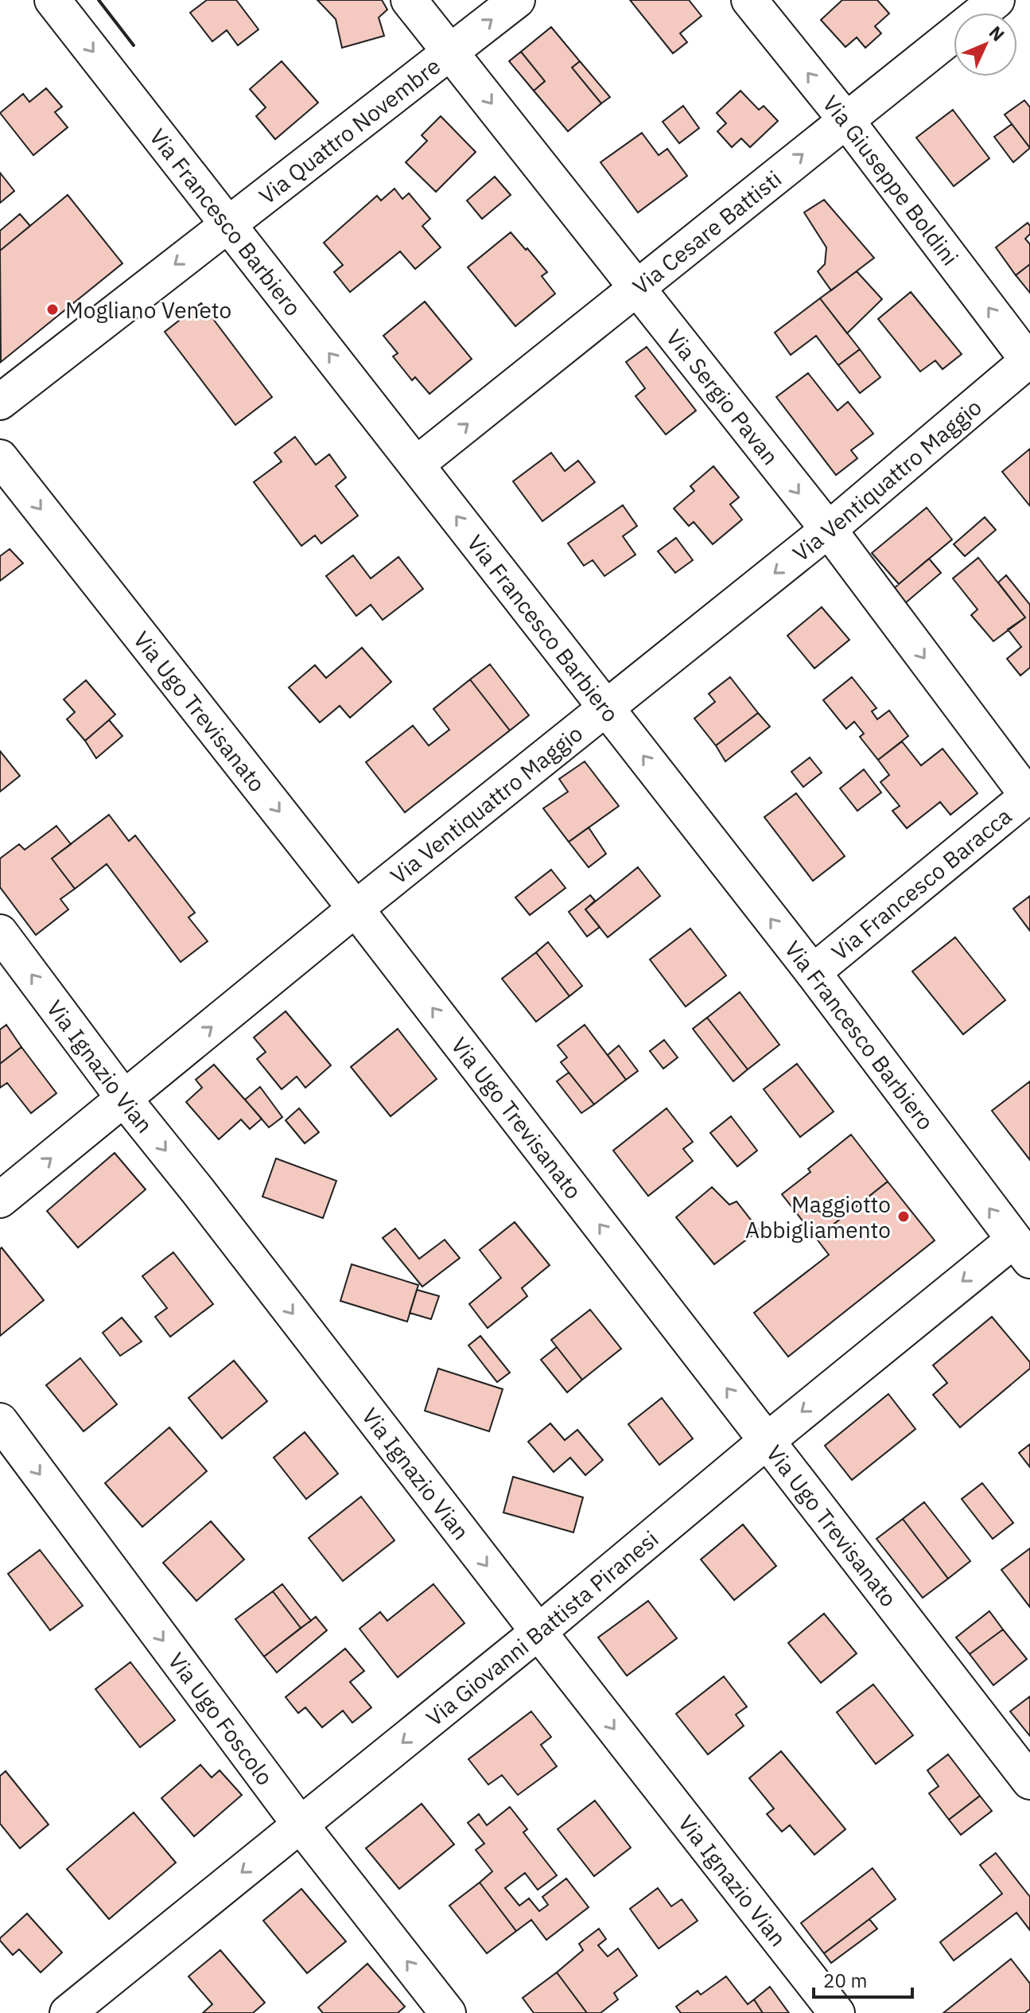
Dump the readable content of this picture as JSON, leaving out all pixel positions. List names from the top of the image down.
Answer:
{
  "streets": {
    "street": [
      "Via Quattro Novembre",
      "Via Giuseppe Boldini",
      "Via Francesco Barbiero",
      "Via Cesare Battisti",
      "Via Sergio Pavan",
      "Via Ventiquattro Maggio",
      "Via Ugo Trevisanato",
      "Via Francesco Baracca",
      "Via Ignazio Vian",
      "Via Giovanni Battista Piranesi",
      "Via Ugo Foscolo"
    ]
  },
  "crossings": [
    ["Via Quattro Novembre", "Via Francesco Barbiero"],
    ["Via Quattro Novembre", "Via Sergio Pavan"],
    ["Via Giuseppe Boldini", "Via Cesare Battisti"],
    ["Via Giuseppe Boldini", "Via Ventiquattro Maggio"],
    ["Via Francesco Barbiero", "Via Cesare Battisti"],
    ["Via Francesco Barbiero", "Via Ventiquattro Maggio"],
    ["Via Francesco Barbiero", "Via Francesco Baracca"],
    ["Via Francesco Barbiero", "Via Giovanni Battista Piranesi"],
    ["Via Cesare Battisti", "Via Sergio Pavan"],
    ["Via Sergio Pavan", "Via Ventiquattro Maggio"],
    ["Via Sergio Pavan", "Via Francesco Baracca"],
    ["Via Ventiquattro Maggio", "Via Ugo Trevisanato"],
    ["Via Ventiquattro Maggio", "Via Ignazio Vian"],
    ["Via Ugo Trevisanato", "Via Giovanni Battista Piranesi"],
    ["Via Ignazio Vian", "Via Giovanni Battista Piranesi"],
    ["Via Giovanni Battista Piranesi", "Via Ugo Foscolo"]
  ],
  "one_way": [
    "Via Giuseppe Boldini",
    "Via Cesare Battisti",
    "Via Sergio Pavan",
    "Via Giovanni Battista Piranesi"
  ],
  "places": ["Mogliano Veneto", "Maggiotto Abbigliamento"],
  "scale_bar": "20 m",
  "north": "top right"
}
